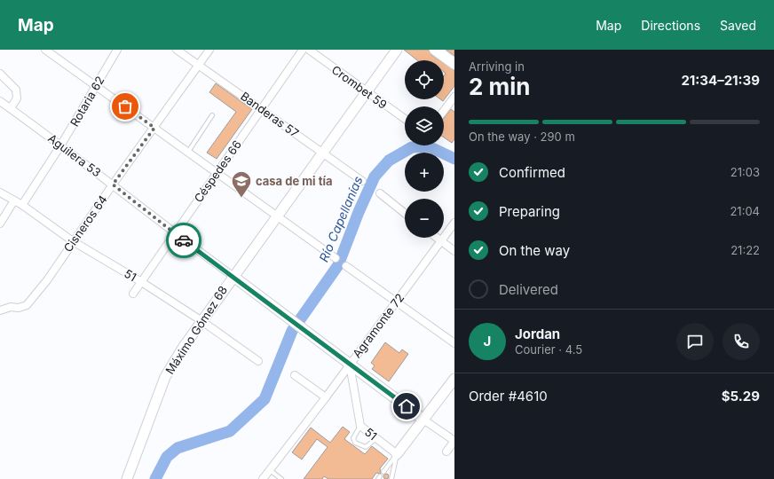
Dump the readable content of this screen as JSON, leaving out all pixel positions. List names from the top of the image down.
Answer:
{
  "streets": {
    "street": [
      "Crombet 59",
      "Rotaria 62",
      "Banderas 57",
      "Aguilera 53",
      "Céspedes 66",
      "Cisneros 64",
      "51",
      "Agramonte 72",
      "Máximo Gómez 68"
    ]
  },
  "crossings": [
    ["Crombet 59", "Máximo Gómez 68"],
    ["Rotaria 62", "Aguilera 53"],
    ["Rotaria 62", "51"],
    ["Banderas 57", "Céspedes 66"],
    ["Banderas 57", "Cisneros 64"],
    ["Banderas 57", "Máximo Gómez 68"],
    ["Aguilera 53", "Céspedes 66"],
    ["Aguilera 53", "Cisneros 64"],
    ["Aguilera 53", "51"],
    ["Aguilera 53", "Agramonte 72"],
    ["Aguilera 53", "Máximo Gómez 68"],
    ["Céspedes 66", "51"],
    ["Cisneros 64", "51"],
    ["51", "Agramonte 72"],
    ["51", "Máximo Gómez 68"]
  ],
  "water": ["Río Capellanías"],
  "places": {
    "school or university": ["casa de mi tía"]
  },
  "page": {
    "header": "Map",
    "nav": ["Map", "Directions", "Saved"],
    "heading": ["2 min", "Arriving in", "21:34–21:39"],
    "panel": [
      "Jordan",
      "Courier · 4.5",
      "Order #4610",
      "$5.29"
    ],
    "map_buttons": ["+", "−"],
    "bar": "On the way · 290 m",
    "list": [
      ["Confirmed", "21:03"],
      ["Preparing", "21:04"],
      ["On the way", "21:22"],
      "Delivered"
    ],
    "round": "J"
  }
}
